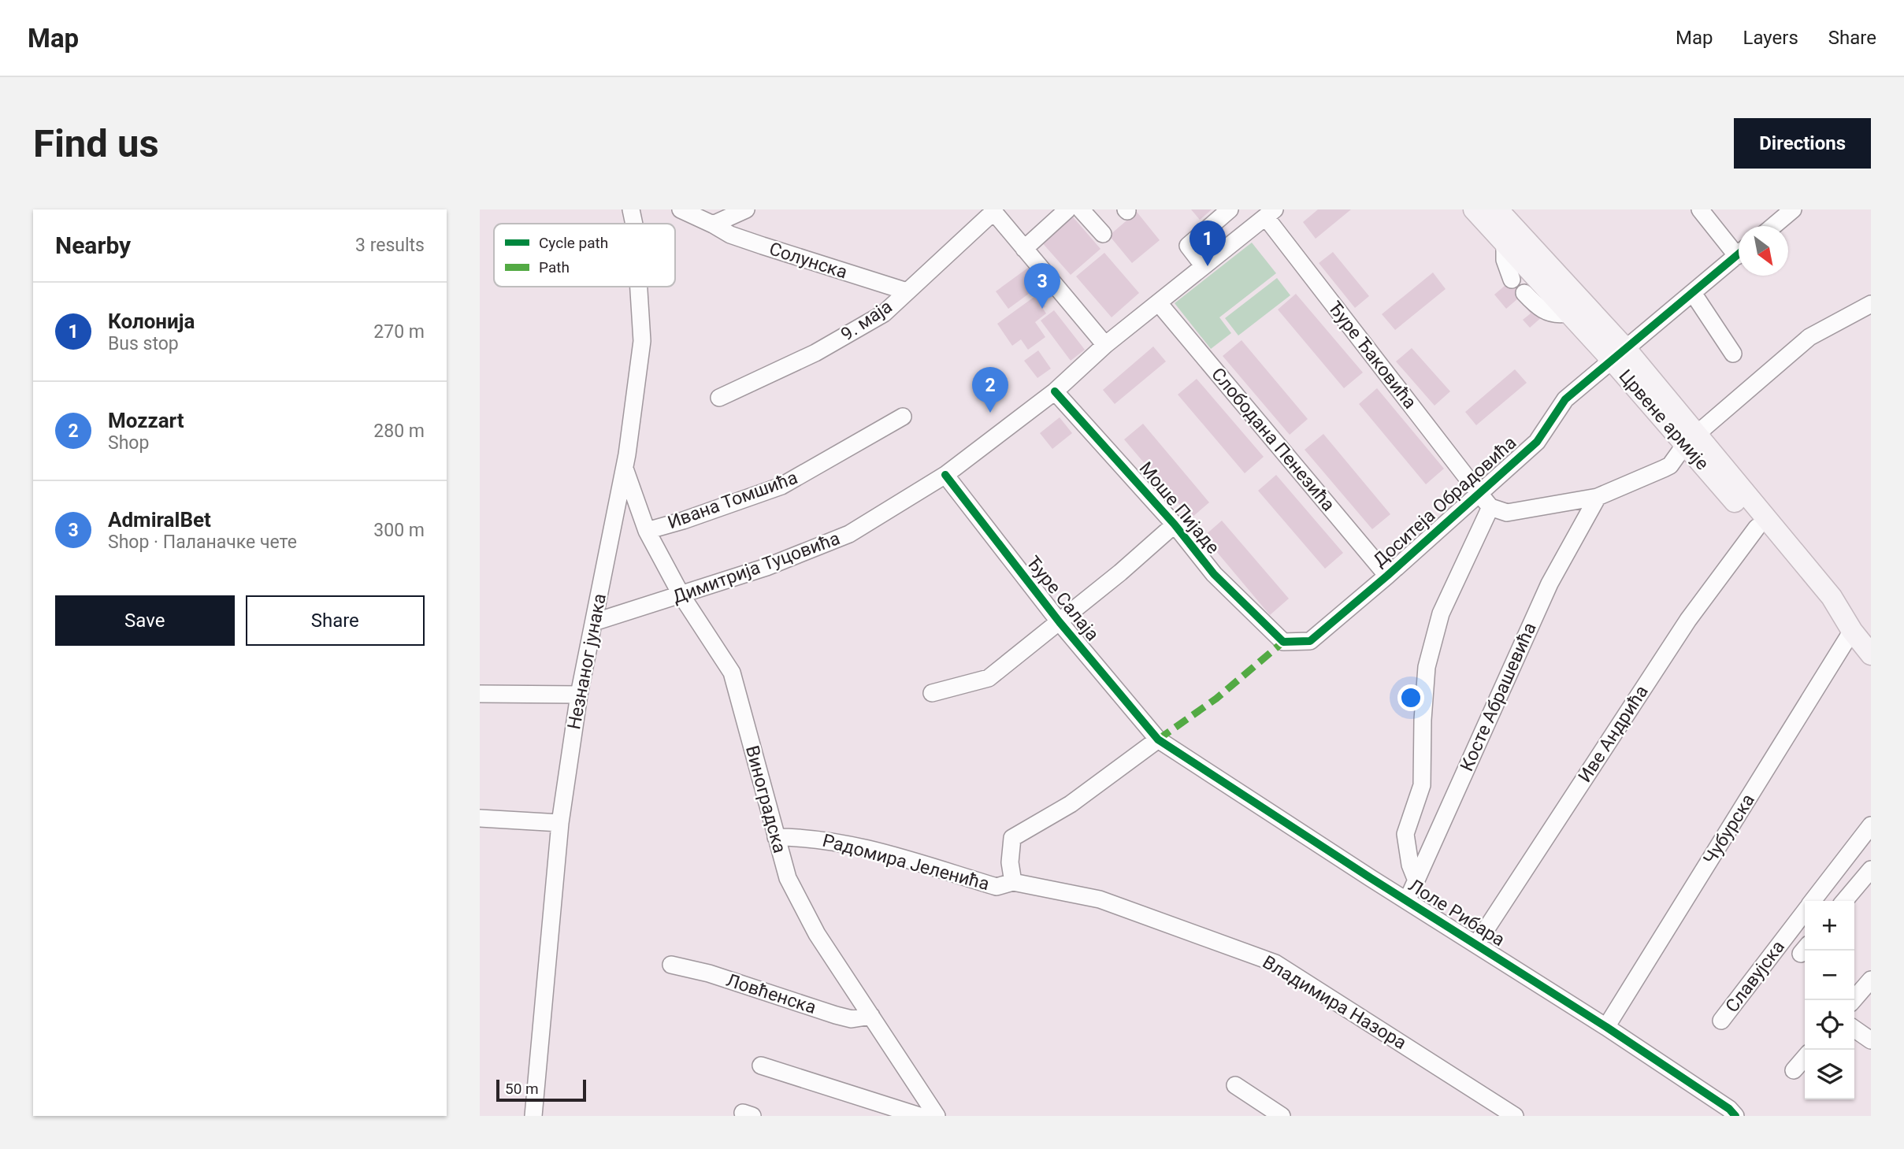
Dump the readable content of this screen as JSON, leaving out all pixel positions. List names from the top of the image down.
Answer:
{
  "streets": {
    "main road": ["Црвене армије"],
    "street": [
      "Солунска",
      "9. маја",
      "Ђуре Ђаковића",
      "Слободана Пенезића",
      "Ивана Томшића",
      "Доситеја Обрадовића",
      "Моше Пијаде",
      "Димитрија Туцовића",
      "Ђуре Салаја",
      "Незнаног јунака",
      "Косте Абрашевића",
      "Иве Андрића",
      "Виноградска",
      "Чубурска",
      "Радомира Јеленића",
      "Лоле Рибара",
      "Славујска",
      "Ловћенска",
      "Владимира Назора"
    ]
  },
  "crossings": [
    ["Солунска", "9. маја"],
    ["Ђуре Ђаковића", "Доситеја Обрадовића"],
    ["Ђуре Ђаковића", "Димитрија Туцовића"],
    ["Црвене армије", "Доситеја Обрадовића"],
    ["Црвене армије", "Иве Андрића"],
    ["Црвене армије", "Чубурска"],
    ["Слободана Пенезића", "Доситеја Обрадовића"],
    ["Слободана Пенезића", "Димитрија Туцовића"],
    ["Ивана Томшића", "Виноградска"],
    ["Доситеја Обрадовића", "Моше Пијаде"],
    ["Доситеја Обрадовића", "Косте Абрашевића"],
    ["Моше Пијаде", "Димитрија Туцовића"],
    ["Димитрија Туцовића", "Ђуре Салаја"],
    ["Димитрија Туцовића", "Незнаног јунака"],
    ["Димитрија Туцовића", "Виноградска"],
    ["Ђуре Салаја", "Радомира Јеленића"],
    ["Ђуре Салаја", "Лоле Рибара"],
    ["Незнаног јунака", "Виноградска"],
    ["Косте Абрашевића", "Лоле Рибара"],
    ["Иве Андрића", "Лоле Рибара"],
    ["Виноградска", "Радомира Јеленића"],
    ["Виноградска", "Ловћенска"],
    ["Чубурска", "Лоле Рибара"],
    ["Радомира Јеленића", "Лоле Рибара"],
    ["Радомира Јеленића", "Владимира Назора"]
  ],
  "legend": ["Cycle path", "Path"],
  "scale_bar": "50 m",
  "north": "bottom right",
  "page": {
    "header": "Map",
    "nav": ["Map", "Layers", "Share"],
    "buttons": [
      "Directions",
      ["Save", "Share"]
    ],
    "title": "Find us",
    "heading": ["Nearby", "3 results"],
    "pins": ["1", "3", "2"],
    "list": [
      {
        "mark": "1",
        "name": "Колонија",
        "note": "Bus stop",
        "value": "270 m"
      },
      {
        "mark": "2",
        "name": "Mozzart",
        "note": "Shop",
        "value": "280 m"
      },
      {
        "mark": "3",
        "name": "AdmiralBet",
        "note": "Shop · Паланачке чете",
        "value": "300 m"
      }
    ],
    "map_buttons": ["+", "−"],
    "scale": "50 m"
  }
}
